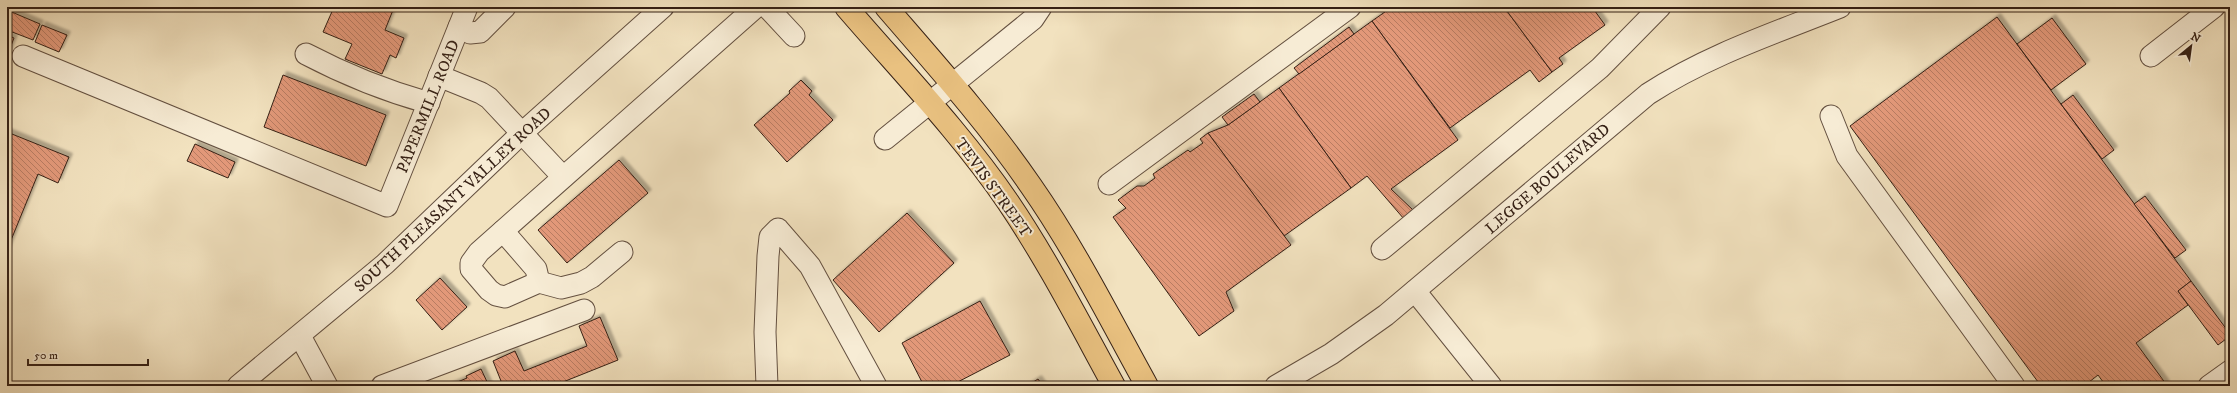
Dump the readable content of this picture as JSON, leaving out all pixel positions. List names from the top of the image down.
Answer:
{
  "streets": {
    "main road": ["TEVIS STREET"],
    "street": ["PAPERMILL ROAD", "LEGGE BOULEVARD", "SOUTH PLEASANT VALLEY ROAD"]
  },
  "scale_bar": "50 m",
  "north": "top right"
}
